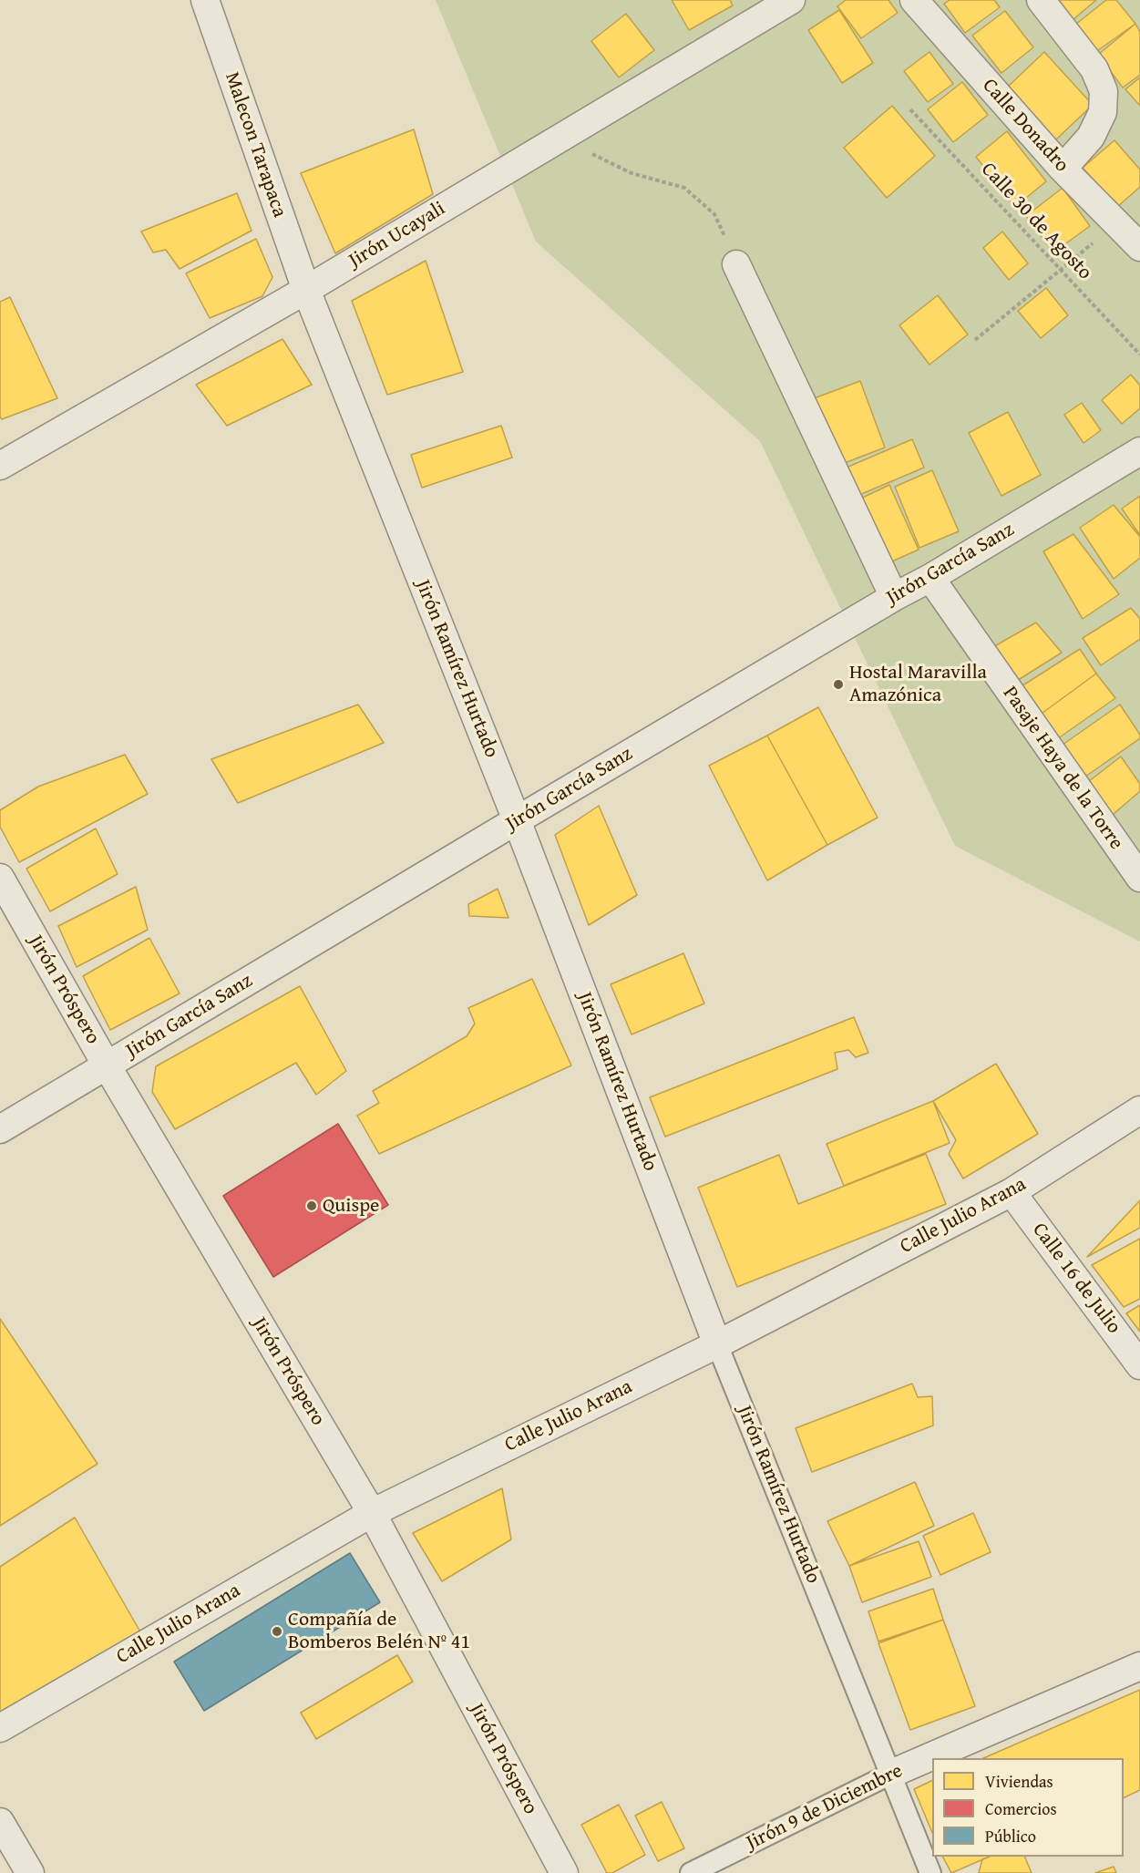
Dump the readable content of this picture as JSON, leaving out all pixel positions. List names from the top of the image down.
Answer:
{
  "streets": {
    "street": [
      "Calle Donadro",
      "Malecon Tarapaca",
      "Jirón Ucayali",
      "Jirón García Sanz",
      "Jirón Ramírez Hurtado",
      "Pasaje Haya de la Torre",
      "Jirón Próspero",
      "Calle Julio Arana",
      "Calle 16 de Julio",
      "Jirón 9 de Diciembre"
    ],
    "path": ["Calle 30 de Agosto"]
  },
  "crossings": [
    ["Malecon Tarapaca", "Jirón Ucayali"],
    ["Malecon Tarapaca", "Jirón Ramírez Hurtado"],
    ["Jirón Ucayali", "Jirón Ramírez Hurtado"],
    ["Jirón García Sanz", "Jirón Ramírez Hurtado"],
    ["Jirón García Sanz", "Pasaje Haya de la Torre"],
    ["Jirón García Sanz", "Jirón Próspero"],
    ["Jirón Ramírez Hurtado", "Calle Julio Arana"],
    ["Jirón Ramírez Hurtado", "Jirón 9 de Diciembre"],
    ["Jirón Próspero", "Calle Julio Arana"],
    ["Calle Julio Arana", "Calle 16 de Julio"]
  ],
  "places": ["Hostal Maravilla Amazónica", "Quispe", "Compañía de Bomberos Belén Nº 41"],
  "legend": ["Viviendas", "Comercios", "Público"]
}
